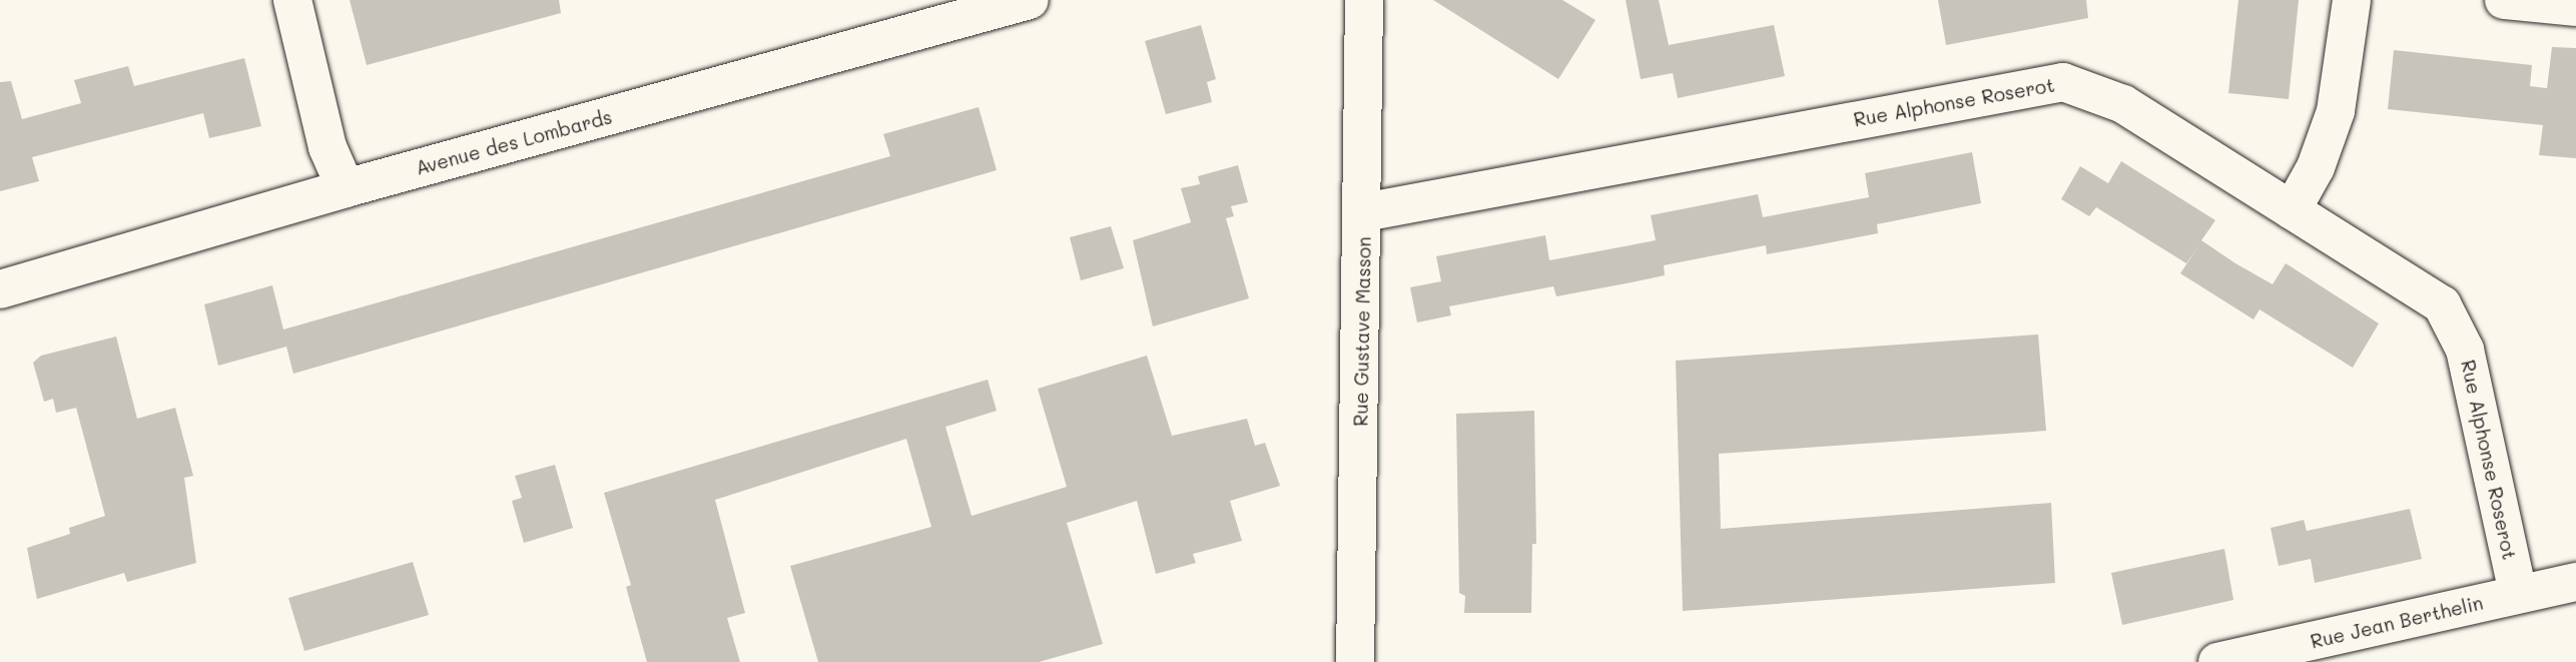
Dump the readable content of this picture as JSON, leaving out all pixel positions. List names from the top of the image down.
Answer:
{
  "streets": {
    "street": [
      "Rue Alphonse Roserot",
      "Avenue des Lombards",
      "Rue Gustave Masson",
      "Rue Jean Berthelin"
    ]
  },
  "crossings": [
    ["Rue Alphonse Roserot", "Rue Gustave Masson"],
    ["Rue Alphonse Roserot", "Rue Jean Berthelin"]
  ]
}
